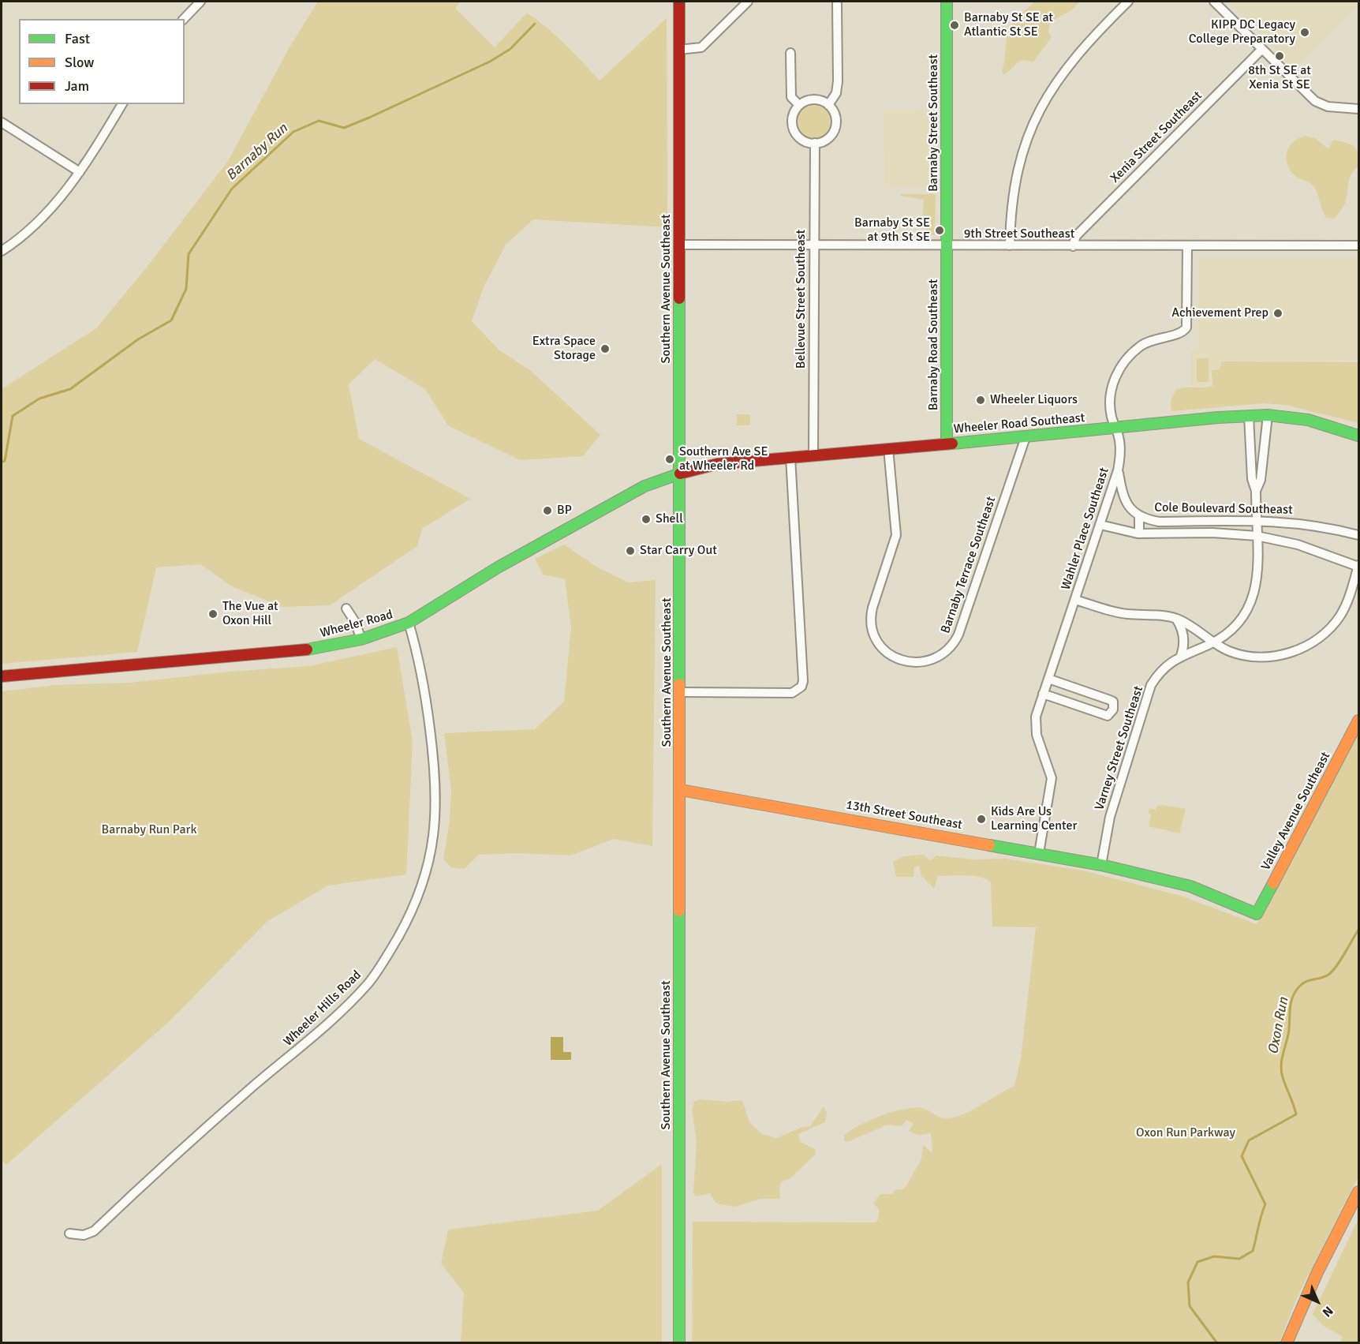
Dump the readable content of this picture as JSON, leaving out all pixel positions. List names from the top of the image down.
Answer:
{
  "streets": {
    "main road": [
      "Barnaby Street Southeast",
      "Southern Avenue Southeast",
      "Barnaby Road Southeast",
      "Wheeler Road Southeast",
      "Wheeler Road",
      "Valley Avenue Southeast",
      "13th Street Southeast"
    ],
    "street": [
      "Xenia Street Southeast",
      "9th Street Southeast",
      "Bellevue Street Southeast",
      "Cole Boulevard Southeast",
      "Wahler Place Southeast",
      "Barnaby Terrace Southeast",
      "Varney Street Southeast",
      "Wheeler Hills Road"
    ]
  },
  "crossings": [
    ["Barnaby Street Southeast", "9th Street Southeast"],
    ["Barnaby Street Southeast", "Barnaby Road Southeast"],
    ["Xenia Street Southeast", "9th Street Southeast"],
    ["9th Street Southeast", "Southern Avenue Southeast"],
    ["9th Street Southeast", "Bellevue Street Southeast"],
    ["9th Street Southeast", "Barnaby Road Southeast"],
    ["9th Street Southeast", "Wahler Place Southeast"],
    ["Southern Avenue Southeast", "Wheeler Road Southeast"],
    ["Southern Avenue Southeast", "Wheeler Road"],
    ["Southern Avenue Southeast", "13th Street Southeast"],
    ["Bellevue Street Southeast", "Wheeler Road Southeast"],
    ["Barnaby Road Southeast", "Wheeler Road Southeast"],
    ["Wheeler Road Southeast", "Wahler Place Southeast"],
    ["Wheeler Road Southeast", "Barnaby Terrace Southeast"],
    ["Wheeler Road Southeast", "Wheeler Road"],
    ["Wheeler Road Southeast", "Varney Street Southeast"],
    ["Cole Boulevard Southeast", "Wahler Place Southeast"],
    ["Cole Boulevard Southeast", "Varney Street Southeast"],
    ["Wahler Place Southeast", "13th Street Southeast"],
    ["Wheeler Road", "Wheeler Hills Road"],
    ["Varney Street Southeast", "13th Street Southeast"],
    ["Valley Avenue Southeast", "13th Street Southeast"]
  ],
  "water": ["Barnaby Run", "Oxon Run"],
  "parks": ["Barnaby Run Park", "Oxon Run Parkway"],
  "places": [
    "Barnaby St SE at Atlantic St SE",
    "KIPP DC Legacy College Preparatory",
    "8th St SE at Xenia St SE",
    "Barnaby St SE at 9th St SE",
    "Achievement Prep",
    "Extra Space Storage",
    "Wheeler Liquors",
    "Southern Ave SE at Wheeler Rd",
    "BP",
    "Shell",
    "Star Carry Out",
    "The Vue at Oxon Hill",
    "Kids Are Us Learning Center"
  ],
  "legend": ["Fast", "Slow", "Jam"],
  "north": "bottom right"
}
